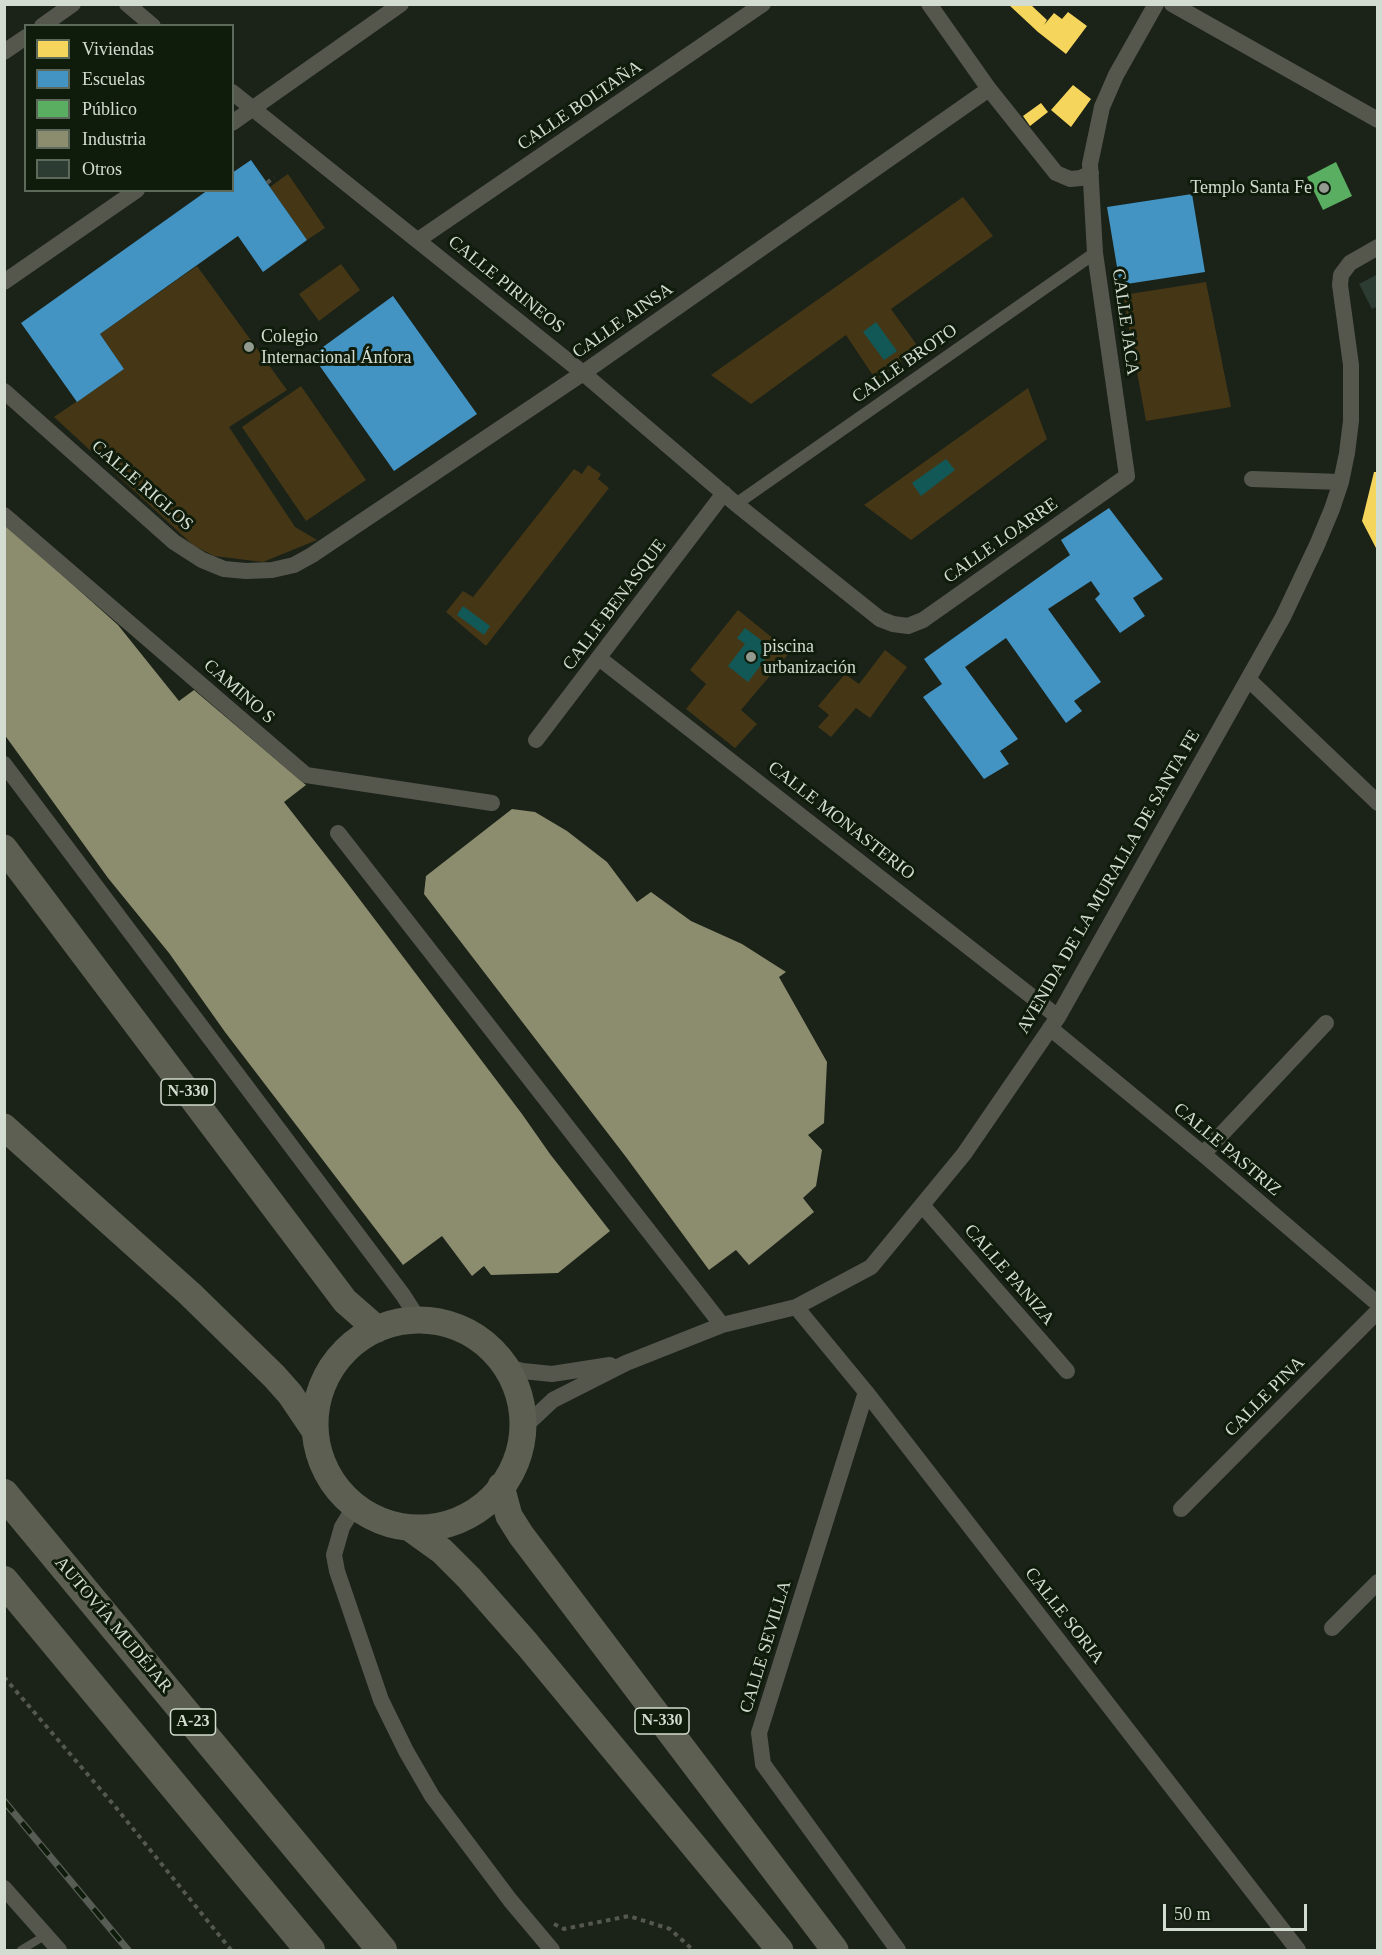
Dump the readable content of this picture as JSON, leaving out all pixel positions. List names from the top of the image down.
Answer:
{
  "streets": {
    "highway": ["N-330", "AUTOVÍA MUDÉJAR", "A-23"],
    "street": [
      "CALLE BOLTAÑA",
      "CALLE PIRINEOS",
      "CALLE AINSA",
      "CALLE JACA",
      "CALLE BROTO",
      "CALLE RIGLOS",
      "CALLE LOARRE",
      "CALLE BENASQUE",
      "CAMINO S",
      "CALLE MONASTERIO",
      "AVENIDA DE LA MURALLA DE SANTA FE",
      "CALLE PASTRIZ",
      "CALLE PANIZA",
      "CALLE PINA",
      "CALLE SORIA",
      "CALLE SEVILLA"
    ]
  },
  "crossings": [
    ["CALLE BOLTAÑA", "CALLE PIRINEOS"],
    ["CALLE PIRINEOS", "CALLE AINSA"],
    ["CALLE PIRINEOS", "CALLE BROTO"],
    ["CALLE PIRINEOS", "CALLE LOARRE"],
    ["CALLE PIRINEOS", "CALLE BENASQUE"],
    ["CALLE AINSA", "CALLE RIGLOS"],
    ["CALLE JACA", "CALLE BROTO"],
    ["CALLE JACA", "CALLE LOARRE"],
    ["CALLE BROTO", "CALLE BENASQUE"],
    ["CALLE BENASQUE", "CALLE MONASTERIO"],
    ["CALLE MONASTERIO", "AVENIDA DE LA MURALLA DE SANTA FE"],
    ["CALLE MONASTERIO", "CALLE PASTRIZ"],
    ["AVENIDA DE LA MURALLA DE SANTA FE", "N-330"],
    ["AVENIDA DE LA MURALLA DE SANTA FE", "CALLE PASTRIZ"],
    ["AVENIDA DE LA MURALLA DE SANTA FE", "CALLE PANIZA"],
    ["AVENIDA DE LA MURALLA DE SANTA FE", "CALLE SORIA"],
    ["CALLE SORIA", "CALLE SEVILLA"]
  ],
  "places": ["Templo Santa Fe", "Colegio Internacional Ánfora", "piscina urbanización"],
  "legend": [
    "Viviendas",
    "Escuelas",
    "Público",
    "Industria",
    "Otros"
  ],
  "scale_bar": "50 m"
}
